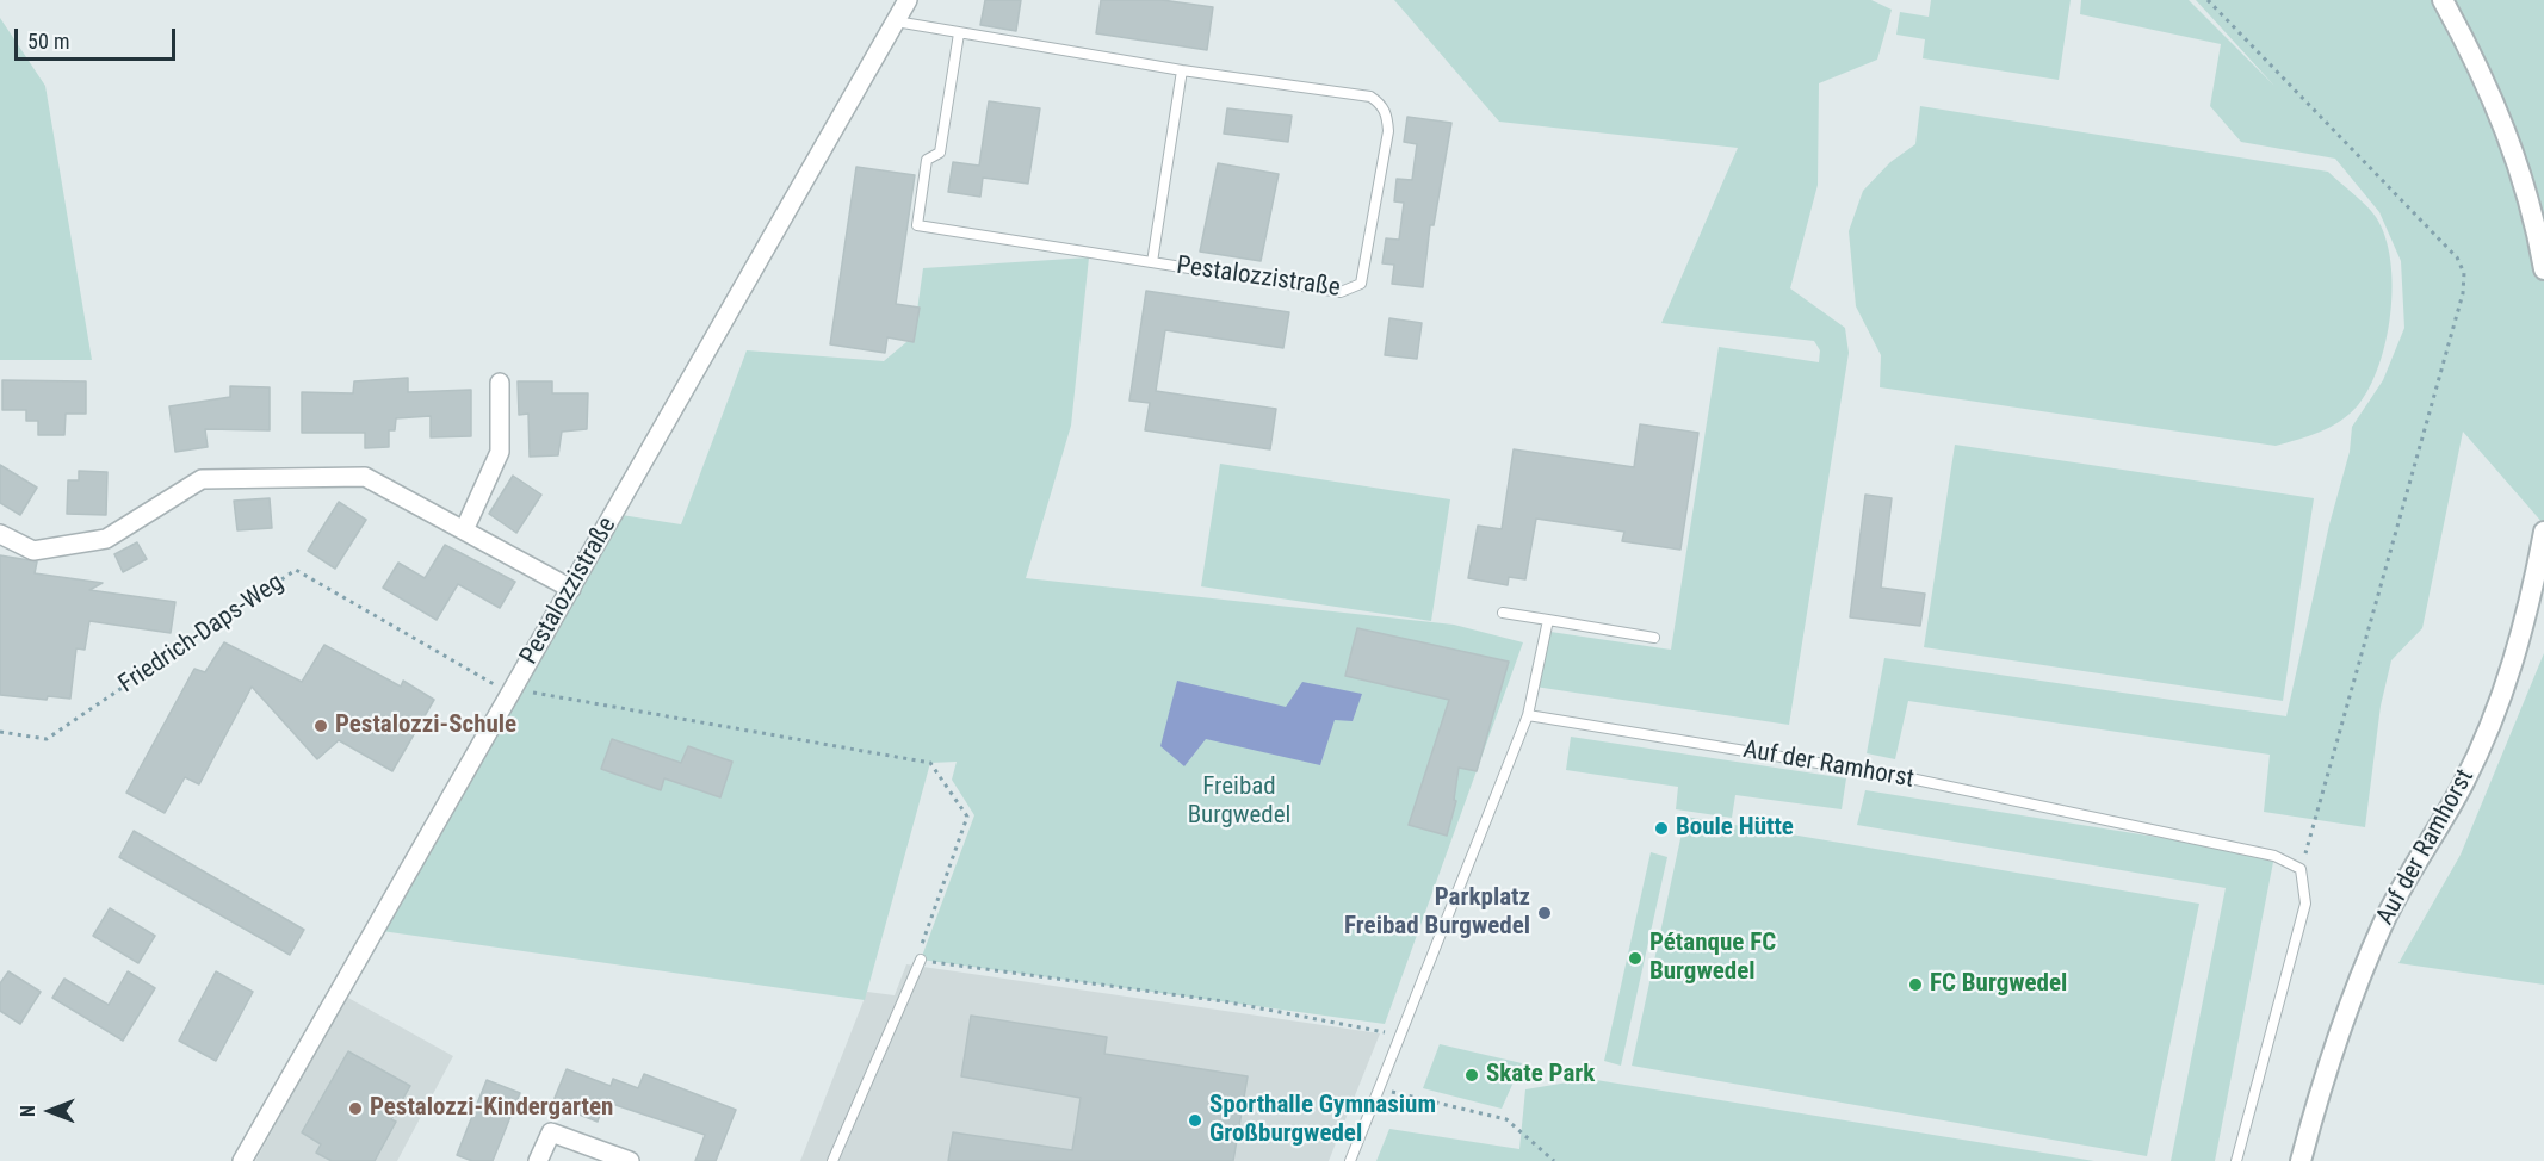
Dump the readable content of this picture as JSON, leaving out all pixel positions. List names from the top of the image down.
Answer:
{
  "streets": {
    "street": ["Pestalozzistraße", "Auf der Ramhorst"],
    "path": ["Friedrich-Daps-Weg"]
  },
  "crossings": [
    ["Pestalozzistraße", "Friedrich-Daps-Weg"]
  ],
  "parks": ["Freibad Burgwedel"],
  "places": [
    "Pestalozzi-Schule",
    "Boule Hütte",
    "Parkplatz Freibad Burgwedel",
    "Pétanque FC Burgwedel",
    "FC Burgwedel",
    "Skate Park",
    "Pestalozzi-Kindergarten",
    "Sporthalle Gymnasium Großburgwedel"
  ],
  "scale_bar": "50 m",
  "north": "left"
}
